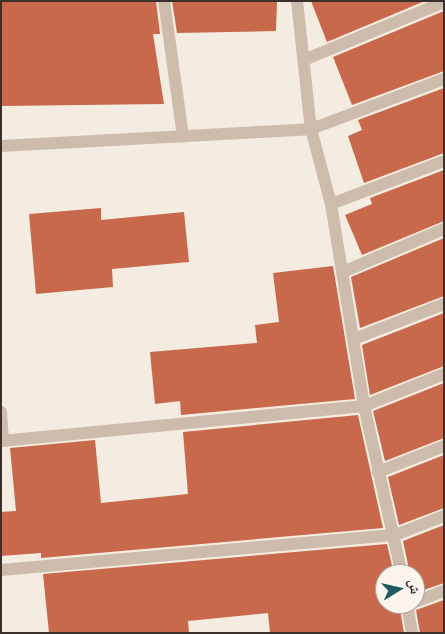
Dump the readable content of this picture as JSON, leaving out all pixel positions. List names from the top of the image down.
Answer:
{
  "north": "right"
}
